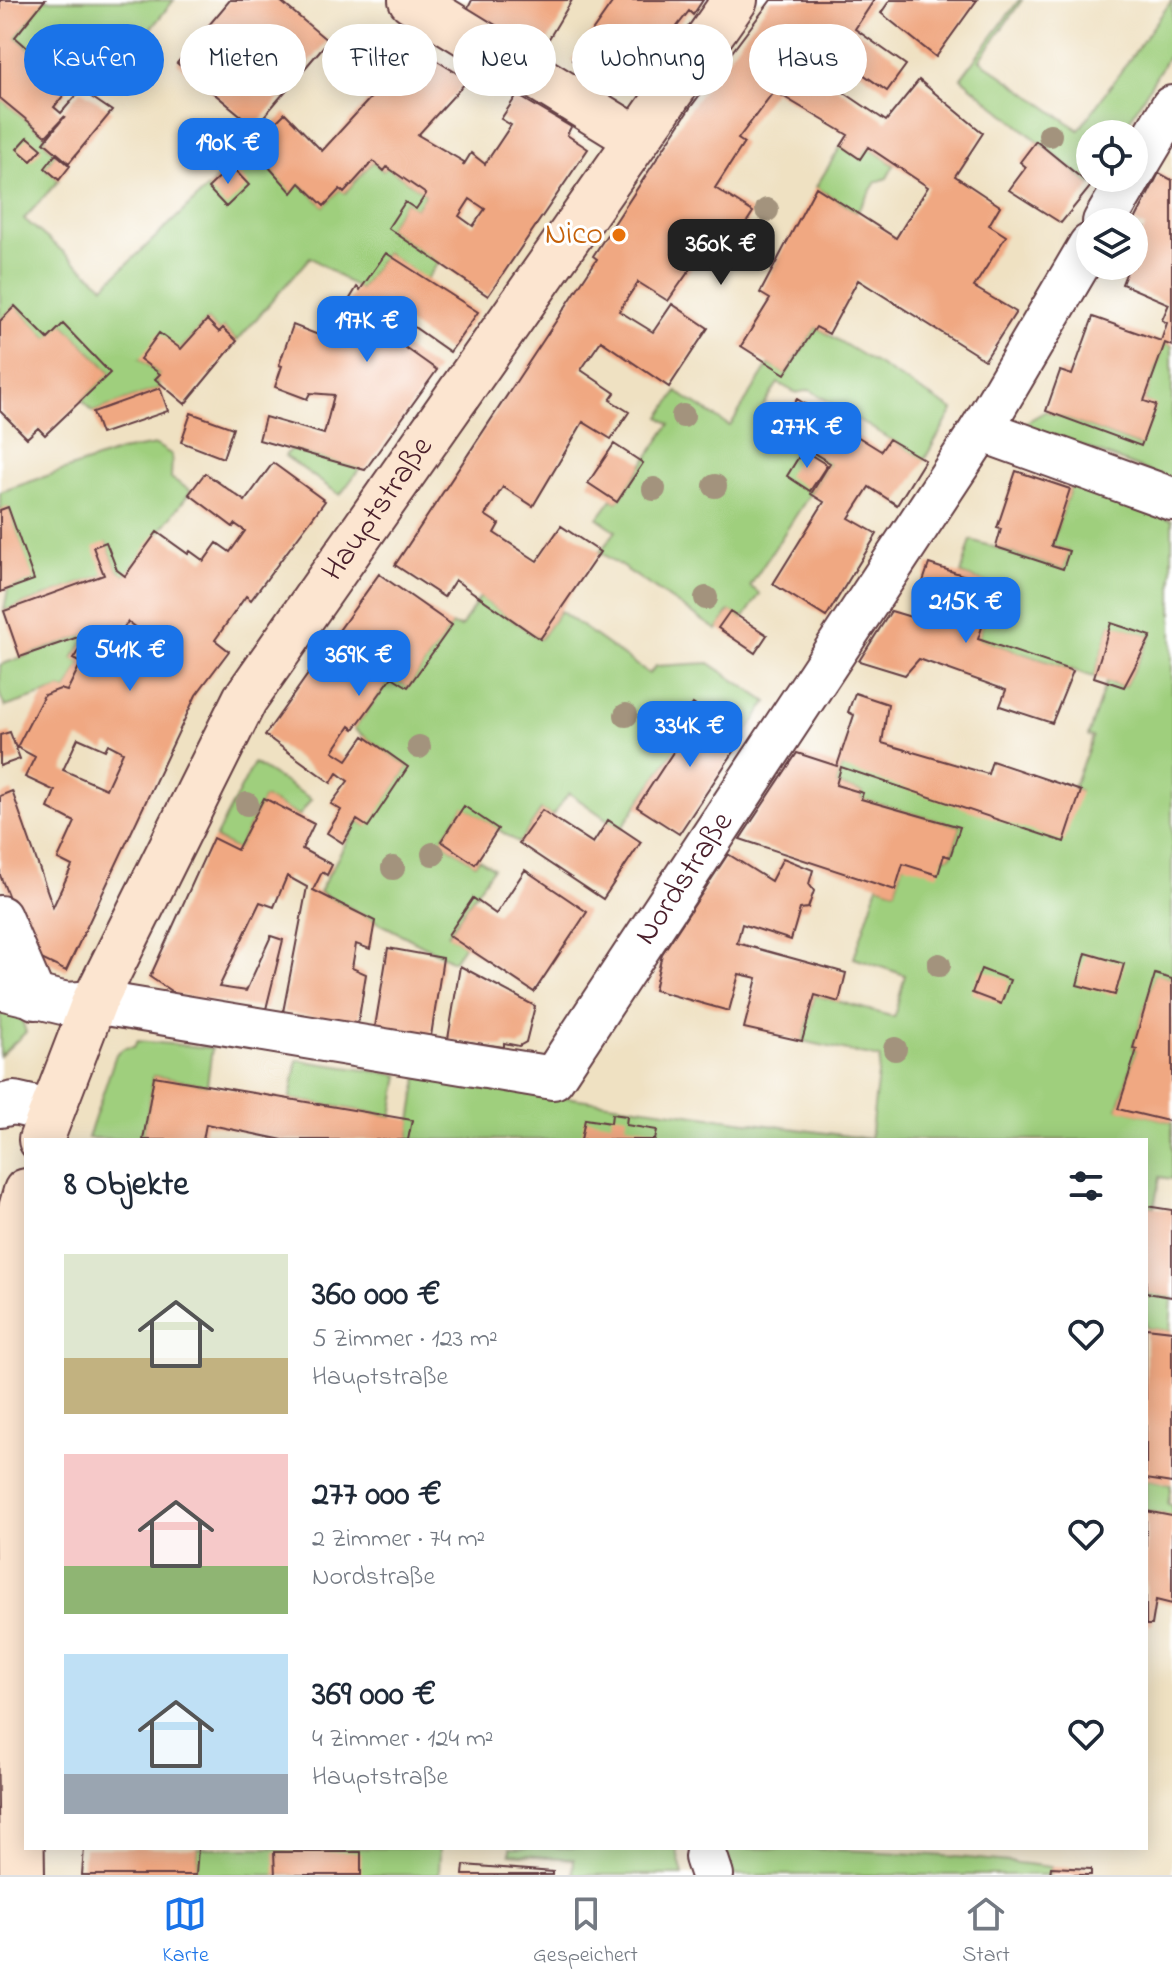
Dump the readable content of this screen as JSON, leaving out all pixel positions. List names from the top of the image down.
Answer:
{
  "streets": {
    "main road": ["Hauptstraße"],
    "street": ["Nordstraße"]
  },
  "crossings": [
    ["Hauptstraße", "Nordstraße"]
  ],
  "places": ["Nico"],
  "page": {
    "chip": [
      "Kaufen",
      "Mieten",
      "Filter",
      "Neu",
      "Wohnung",
      "Haus"
    ],
    "price": [
      "190K €",
      "360K €",
      "197K €",
      "277K €",
      "215K €",
      "541K €",
      "369K €",
      "334K €"
    ],
    "heading": "8 Objekte",
    "list": [
      {
        "name": "360 000 €",
        "note": "5 Zimmer · 123 m² · Hauptstraße"
      },
      {
        "name": "277 000 €",
        "note": "2 Zimmer · 74 m² · Nordstraße"
      },
      {
        "name": "369 000 €",
        "note": "4 Zimmer · 124 m² · Hauptstraße"
      }
    ],
    "tabs": ["Karte", "Gespeichert", "Start"]
  }
}
